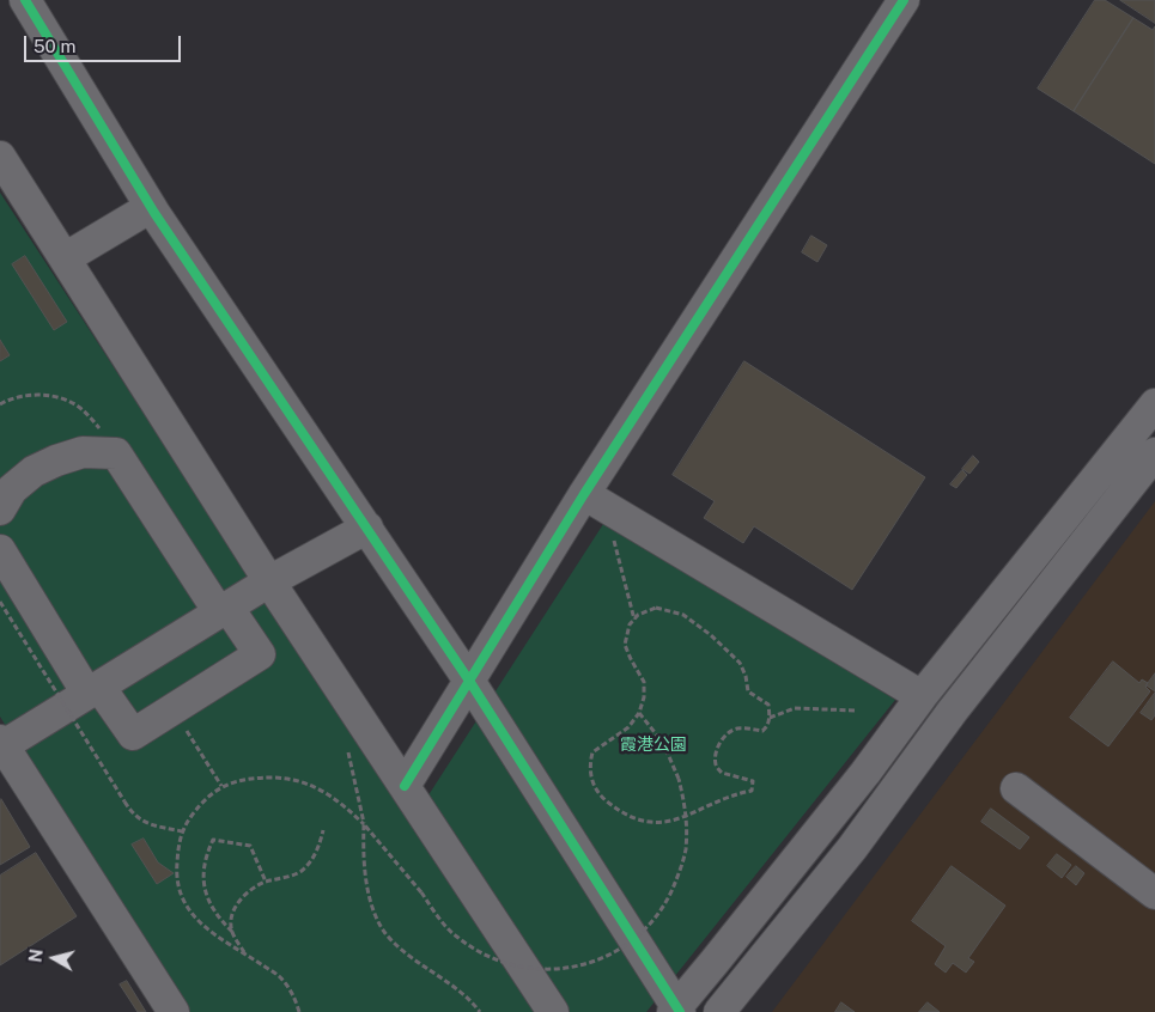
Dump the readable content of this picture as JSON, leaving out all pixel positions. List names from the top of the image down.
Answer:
{
  "parks": ["霞港公園"],
  "scale_bar": "50 m",
  "north": "left"
}
